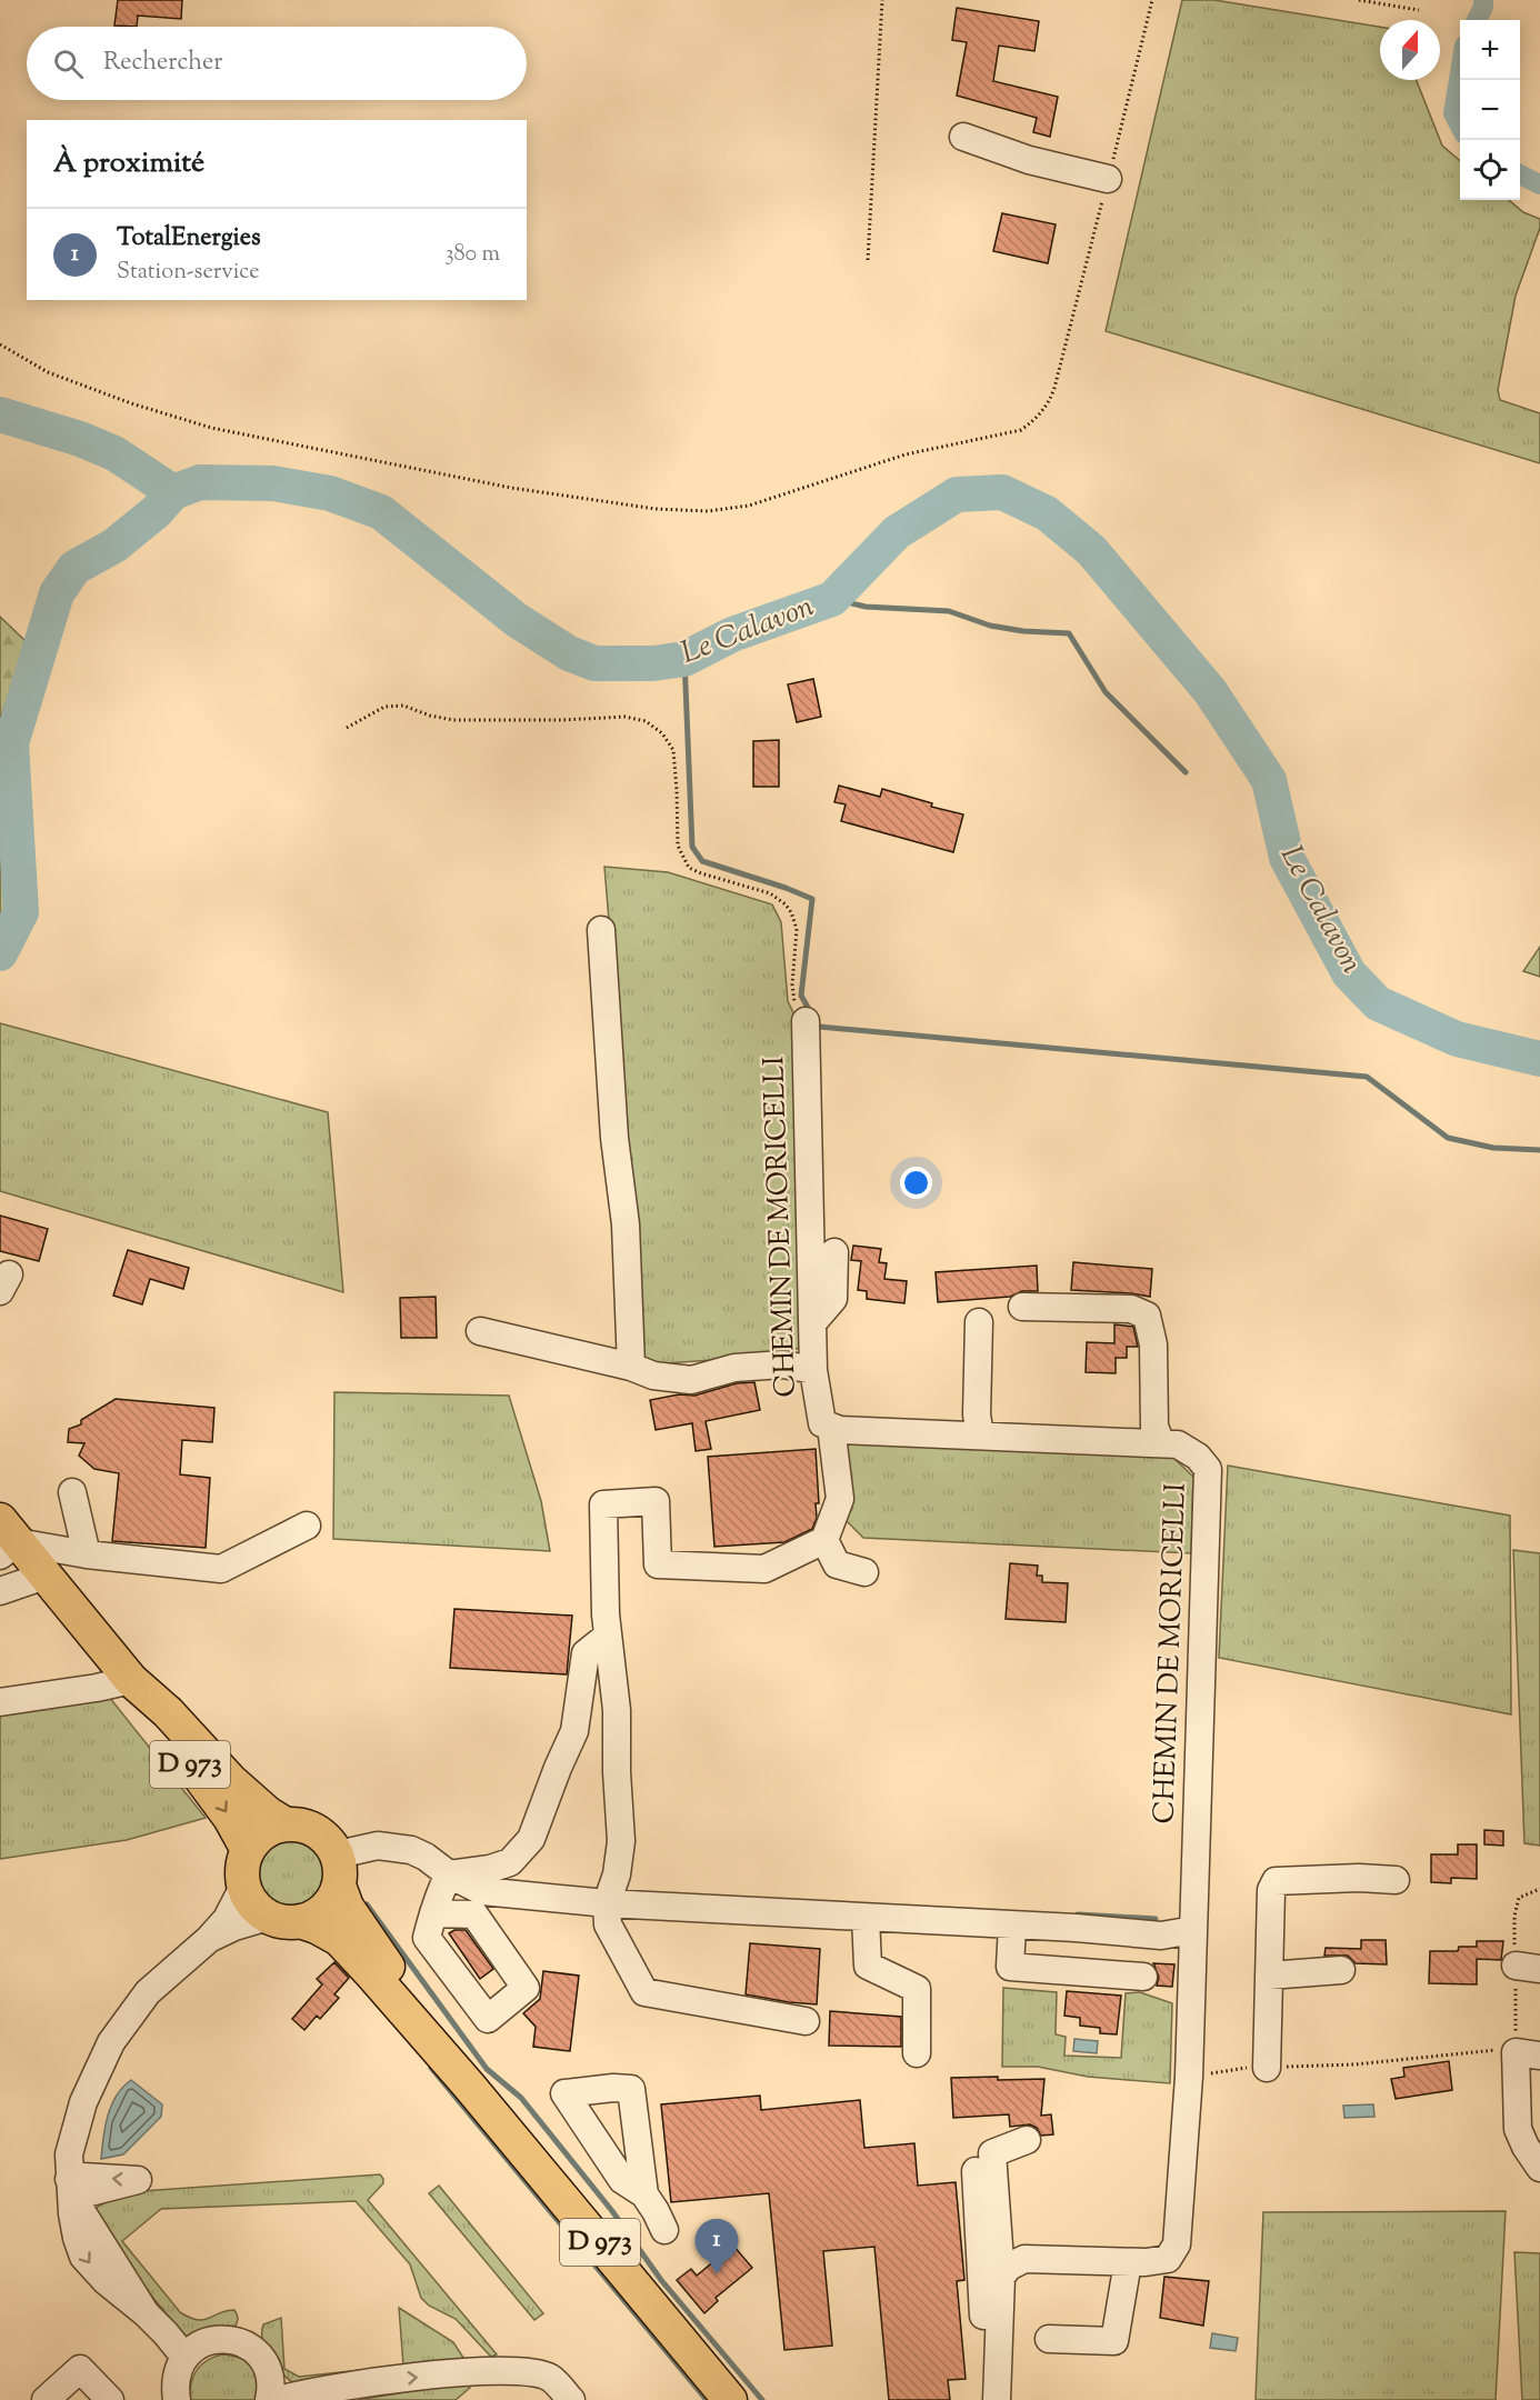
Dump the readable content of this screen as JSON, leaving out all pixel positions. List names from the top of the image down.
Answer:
{
  "streets": {
    "main road": ["D 973"],
    "street": ["CHEMIN DE MORICELLI"]
  },
  "water": ["Le Calavon"],
  "north": "top",
  "page": {
    "map_buttons": ["+", "−"],
    "search": "Rechercher",
    "heading": "À proximité",
    "list": [
      {
        "mark": "1",
        "name": "TotalEnergies",
        "note": "Station-service",
        "value": "380 m"
      }
    ],
    "pins": "1"
  }
}
